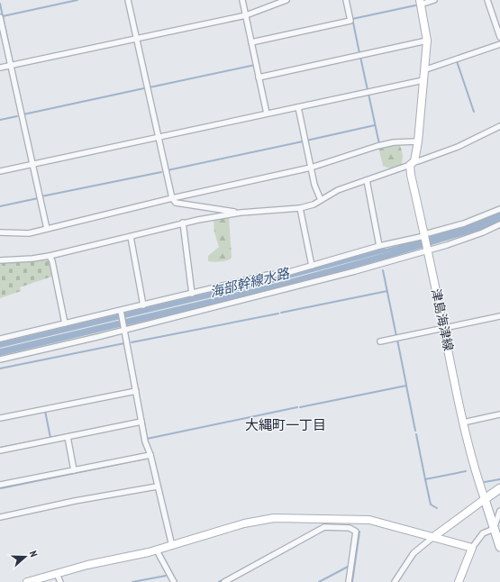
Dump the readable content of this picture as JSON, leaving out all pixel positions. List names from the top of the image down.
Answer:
{
  "streets": {
    "main road": ["津島海津線"]
  },
  "districts": ["大縄町一丁目"],
  "water": ["海部幹線水路"],
  "north": "right"
}
